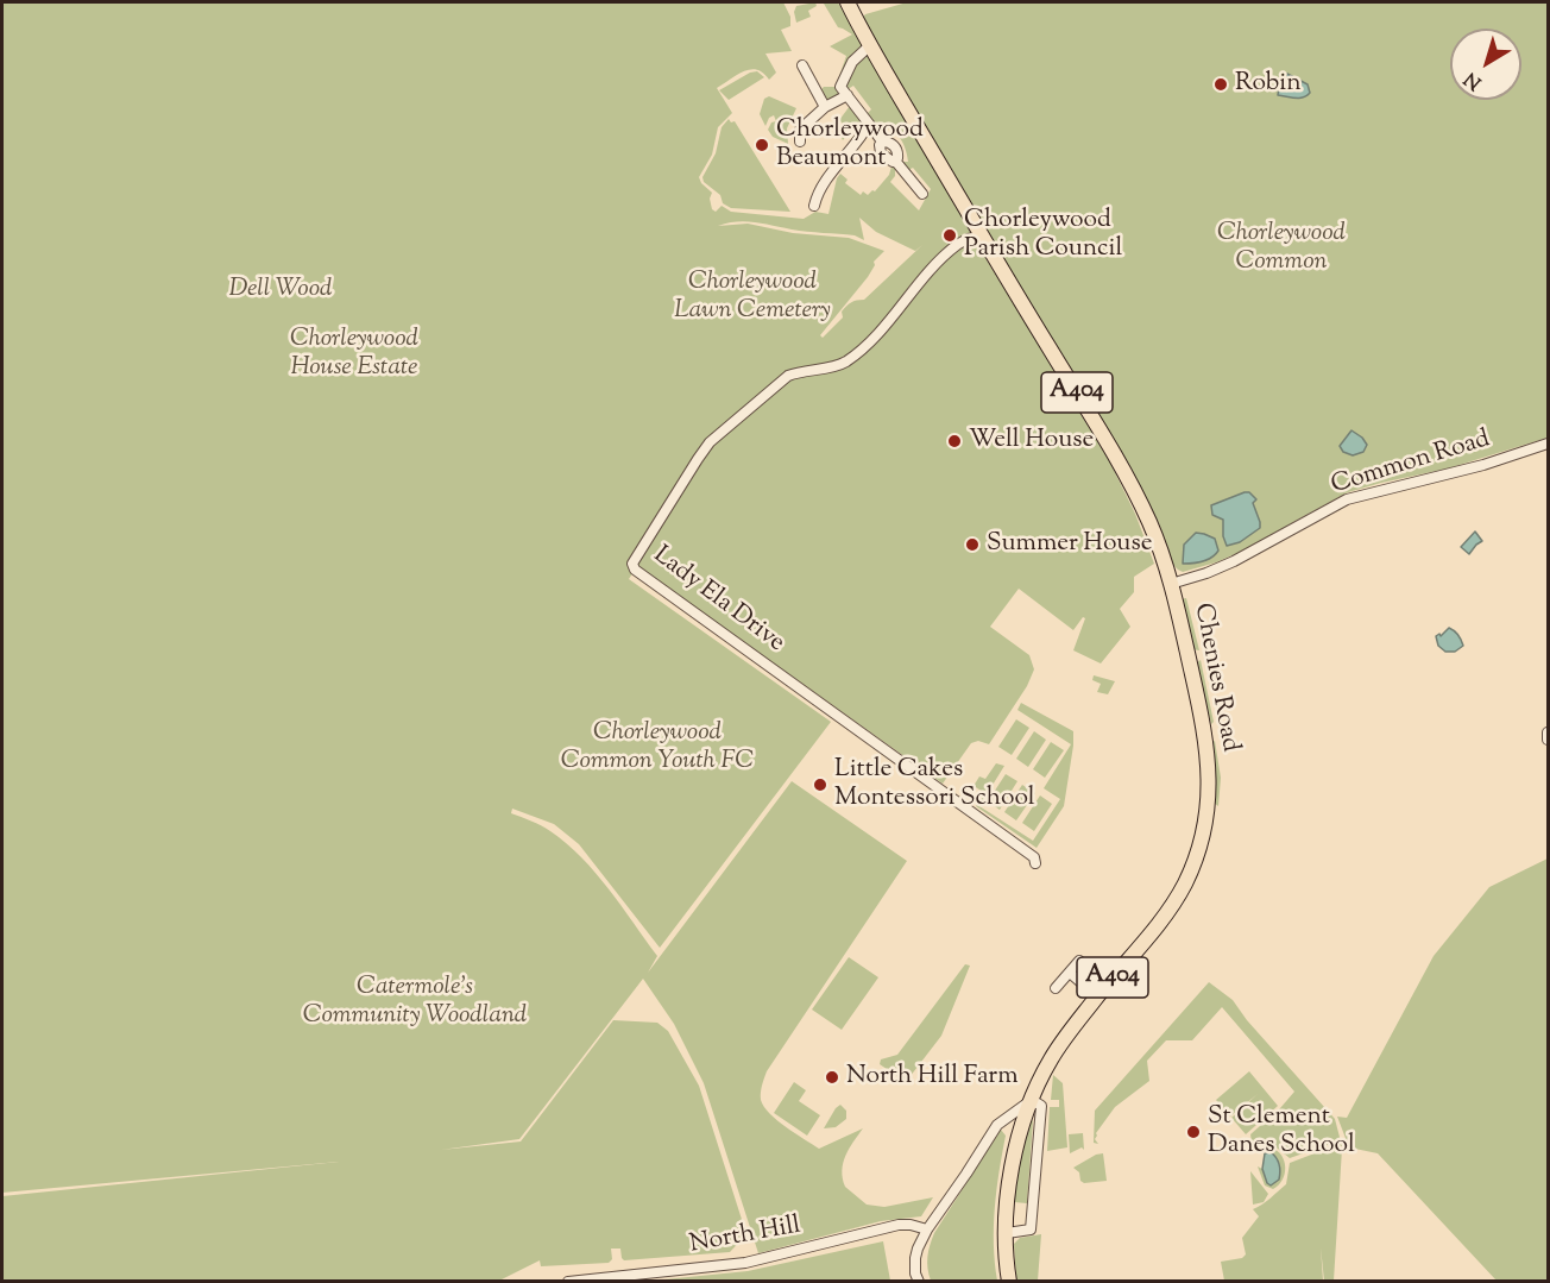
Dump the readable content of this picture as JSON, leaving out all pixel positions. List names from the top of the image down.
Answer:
{
  "streets": {
    "main road": ["A404", "Chenies Road"],
    "street": ["Common Road", "Lady Ela Drive", "North Hill"]
  },
  "crossings": [
    ["A404", "Common Road"],
    ["A404", "Lady Ela Drive"],
    ["A404", "Chenies Road"],
    ["Common Road", "Chenies Road"]
  ],
  "parks": [
    "Chorleywood Common",
    "Chorleywood Lawn Cemetery",
    "Dell Wood",
    "Chorleywood House Estate",
    "Chorleywood Common Youth FC",
    "Catermole's Community Woodland"
  ],
  "places": [
    "Robin",
    "Chorleywood Beaumont",
    "Chorleywood Parish Council",
    "Well House",
    "Summer House",
    "Little Cakes Montessori School",
    "North Hill Farm",
    "St Clement Danes School"
  ],
  "north": "bottom left"
}
